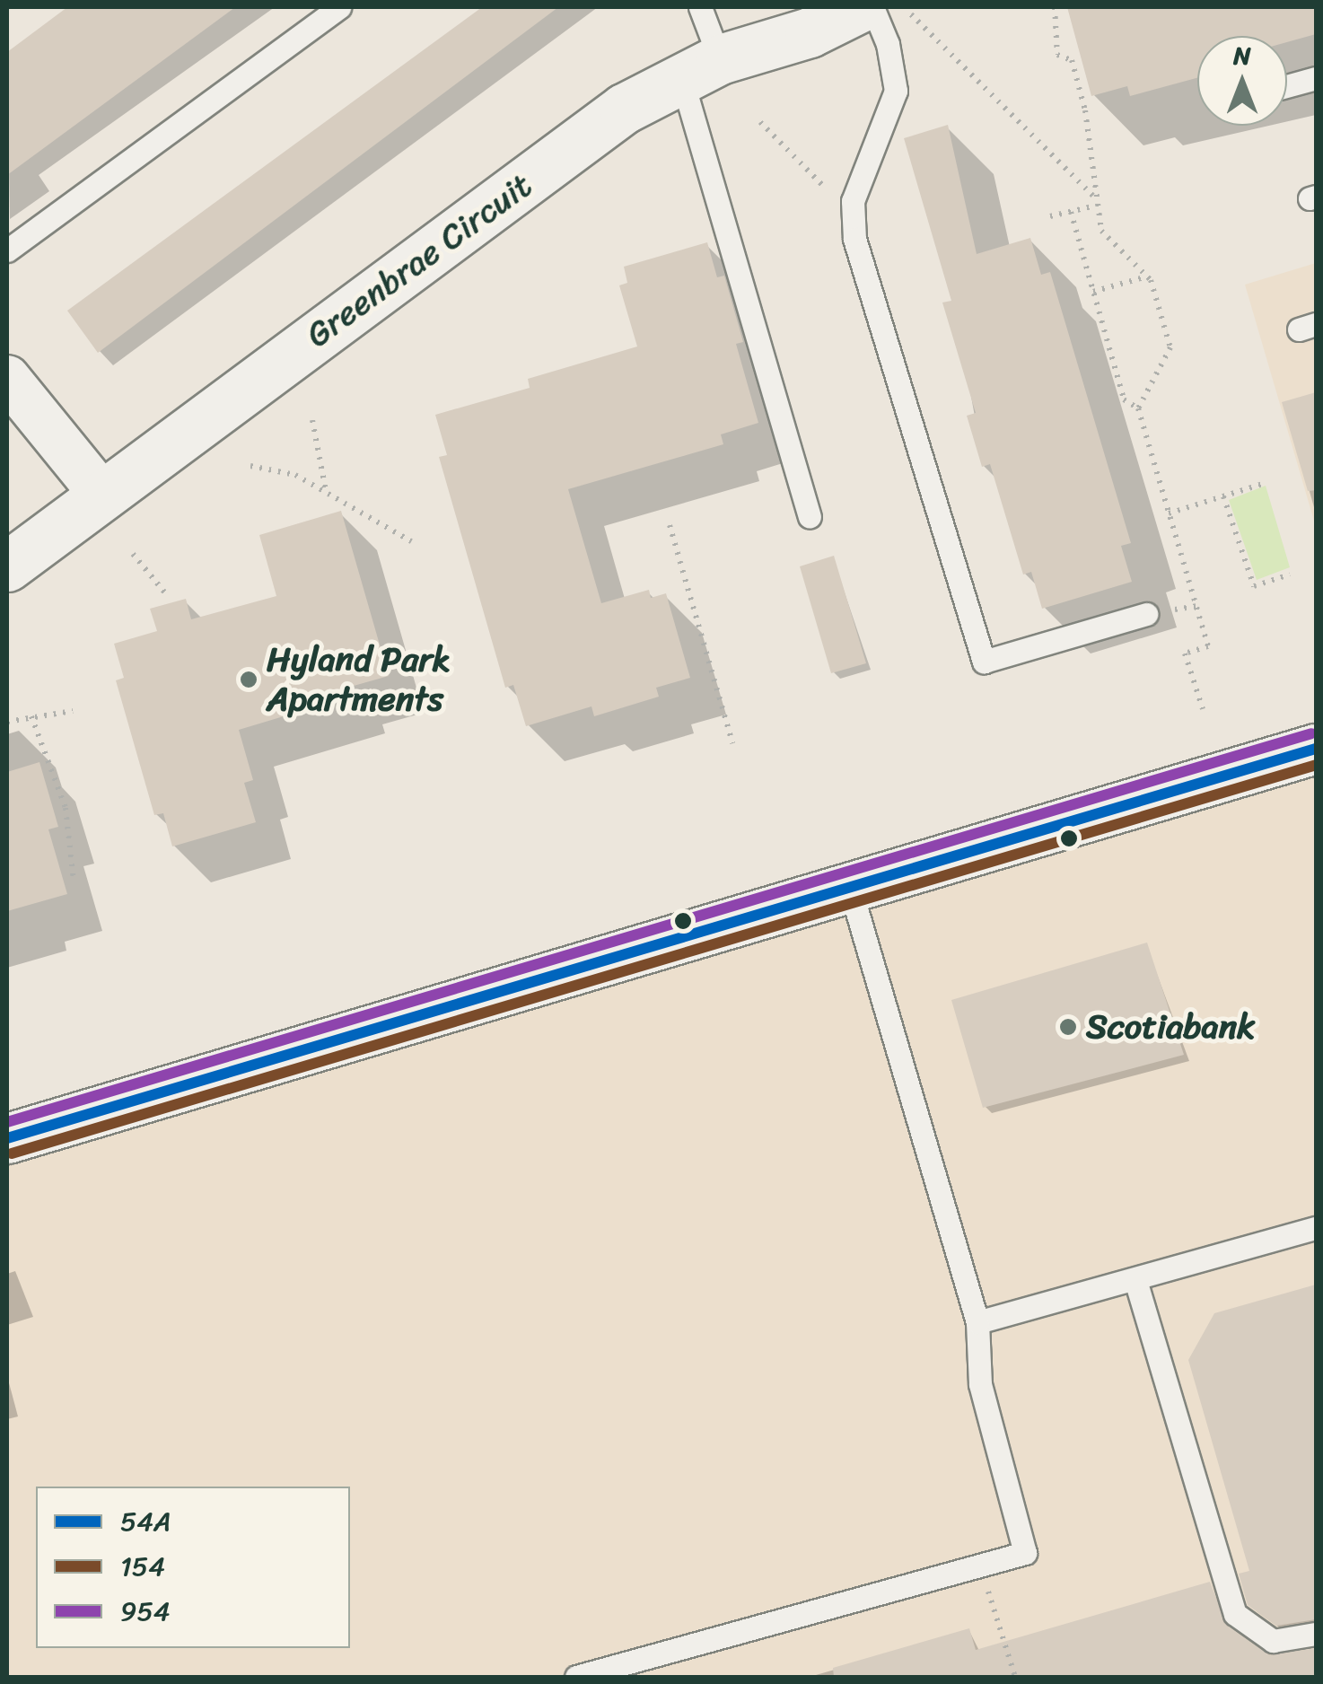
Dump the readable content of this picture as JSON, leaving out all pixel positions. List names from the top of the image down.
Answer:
{
  "streets": {
    "main road": ["Greenbrae Circuit"]
  },
  "places": ["Hyland Park Apartments", "Scotiabank"],
  "lines": ["transit line 954", "transit line 54A", "transit line 154"],
  "legend": ["54A", "154", "954"],
  "north": "top"
}
